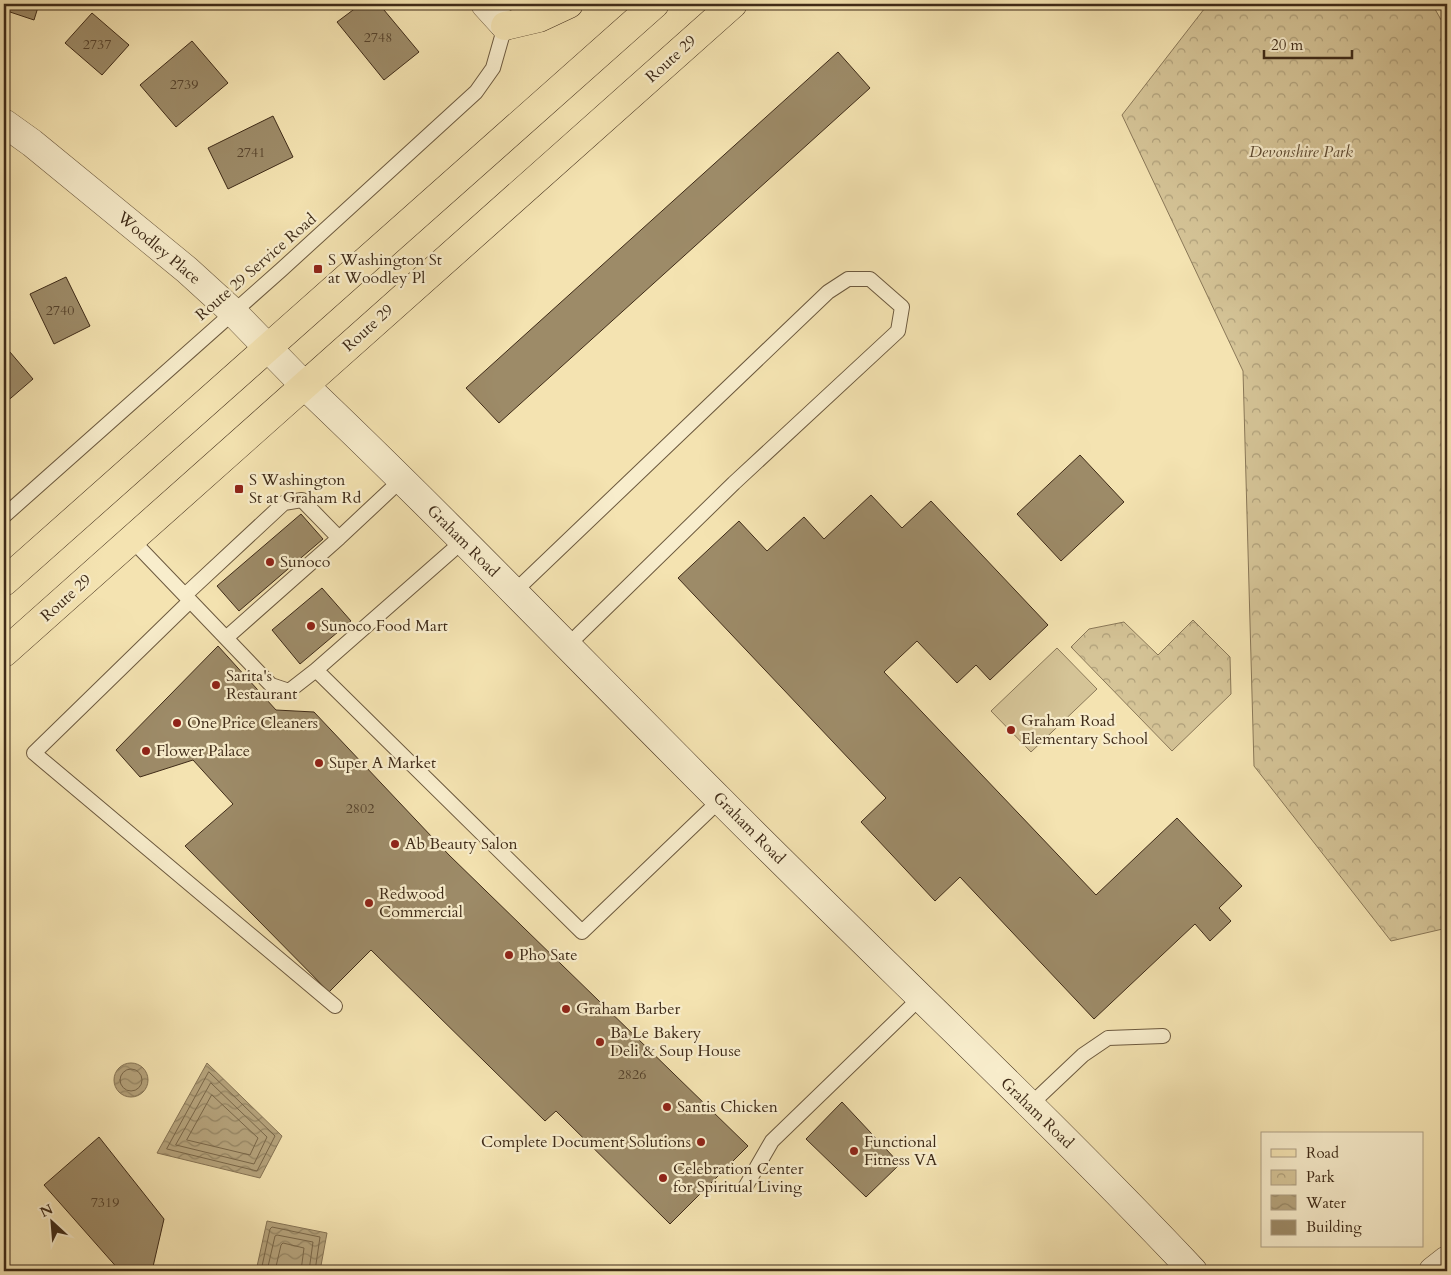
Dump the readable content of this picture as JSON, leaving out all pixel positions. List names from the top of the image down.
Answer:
{
  "streets": {
    "main road": ["Route 29"],
    "street": ["Woodley Place", "Graham Road"],
    "lane": ["Route 29 Service Road"]
  },
  "crossings": [
    ["Route 29", "Woodley Place"],
    ["Route 29", "Graham Road"],
    ["Woodley Place", "Route 29 Service Road"],
    ["Woodley Place", "Graham Road"]
  ],
  "parks": ["Devonshire Park"],
  "places": {
    "transit": ["S Washington St at Woodley Pl", "S Washington St at Graham Rd"],
    "other": [
      "Sunoco",
      "Sunoco Food Mart",
      "Sarita's Restaurant",
      "One Price Cleaners",
      "Graham Road Elementary School",
      "Flower Palace",
      "Super A Market",
      "Ab Beauty Salon",
      "Redwood Commercial",
      "Pho Sate",
      "Graham Barber",
      "Ba Le Bakery Deli & Soup House",
      "Santis Chicken",
      "Complete Document Solutions",
      "Functional Fitness VA",
      "Celebration Center for Spiritual Living"
    ]
  },
  "house_numbers": [
    "2748",
    "2737",
    "2739",
    "2741",
    "2740",
    "2802",
    "2826",
    "7319"
  ],
  "legend": [
    "Road",
    "Park",
    "Water",
    "Building"
  ],
  "scale_bar": "20 m",
  "north": "top left"
}
